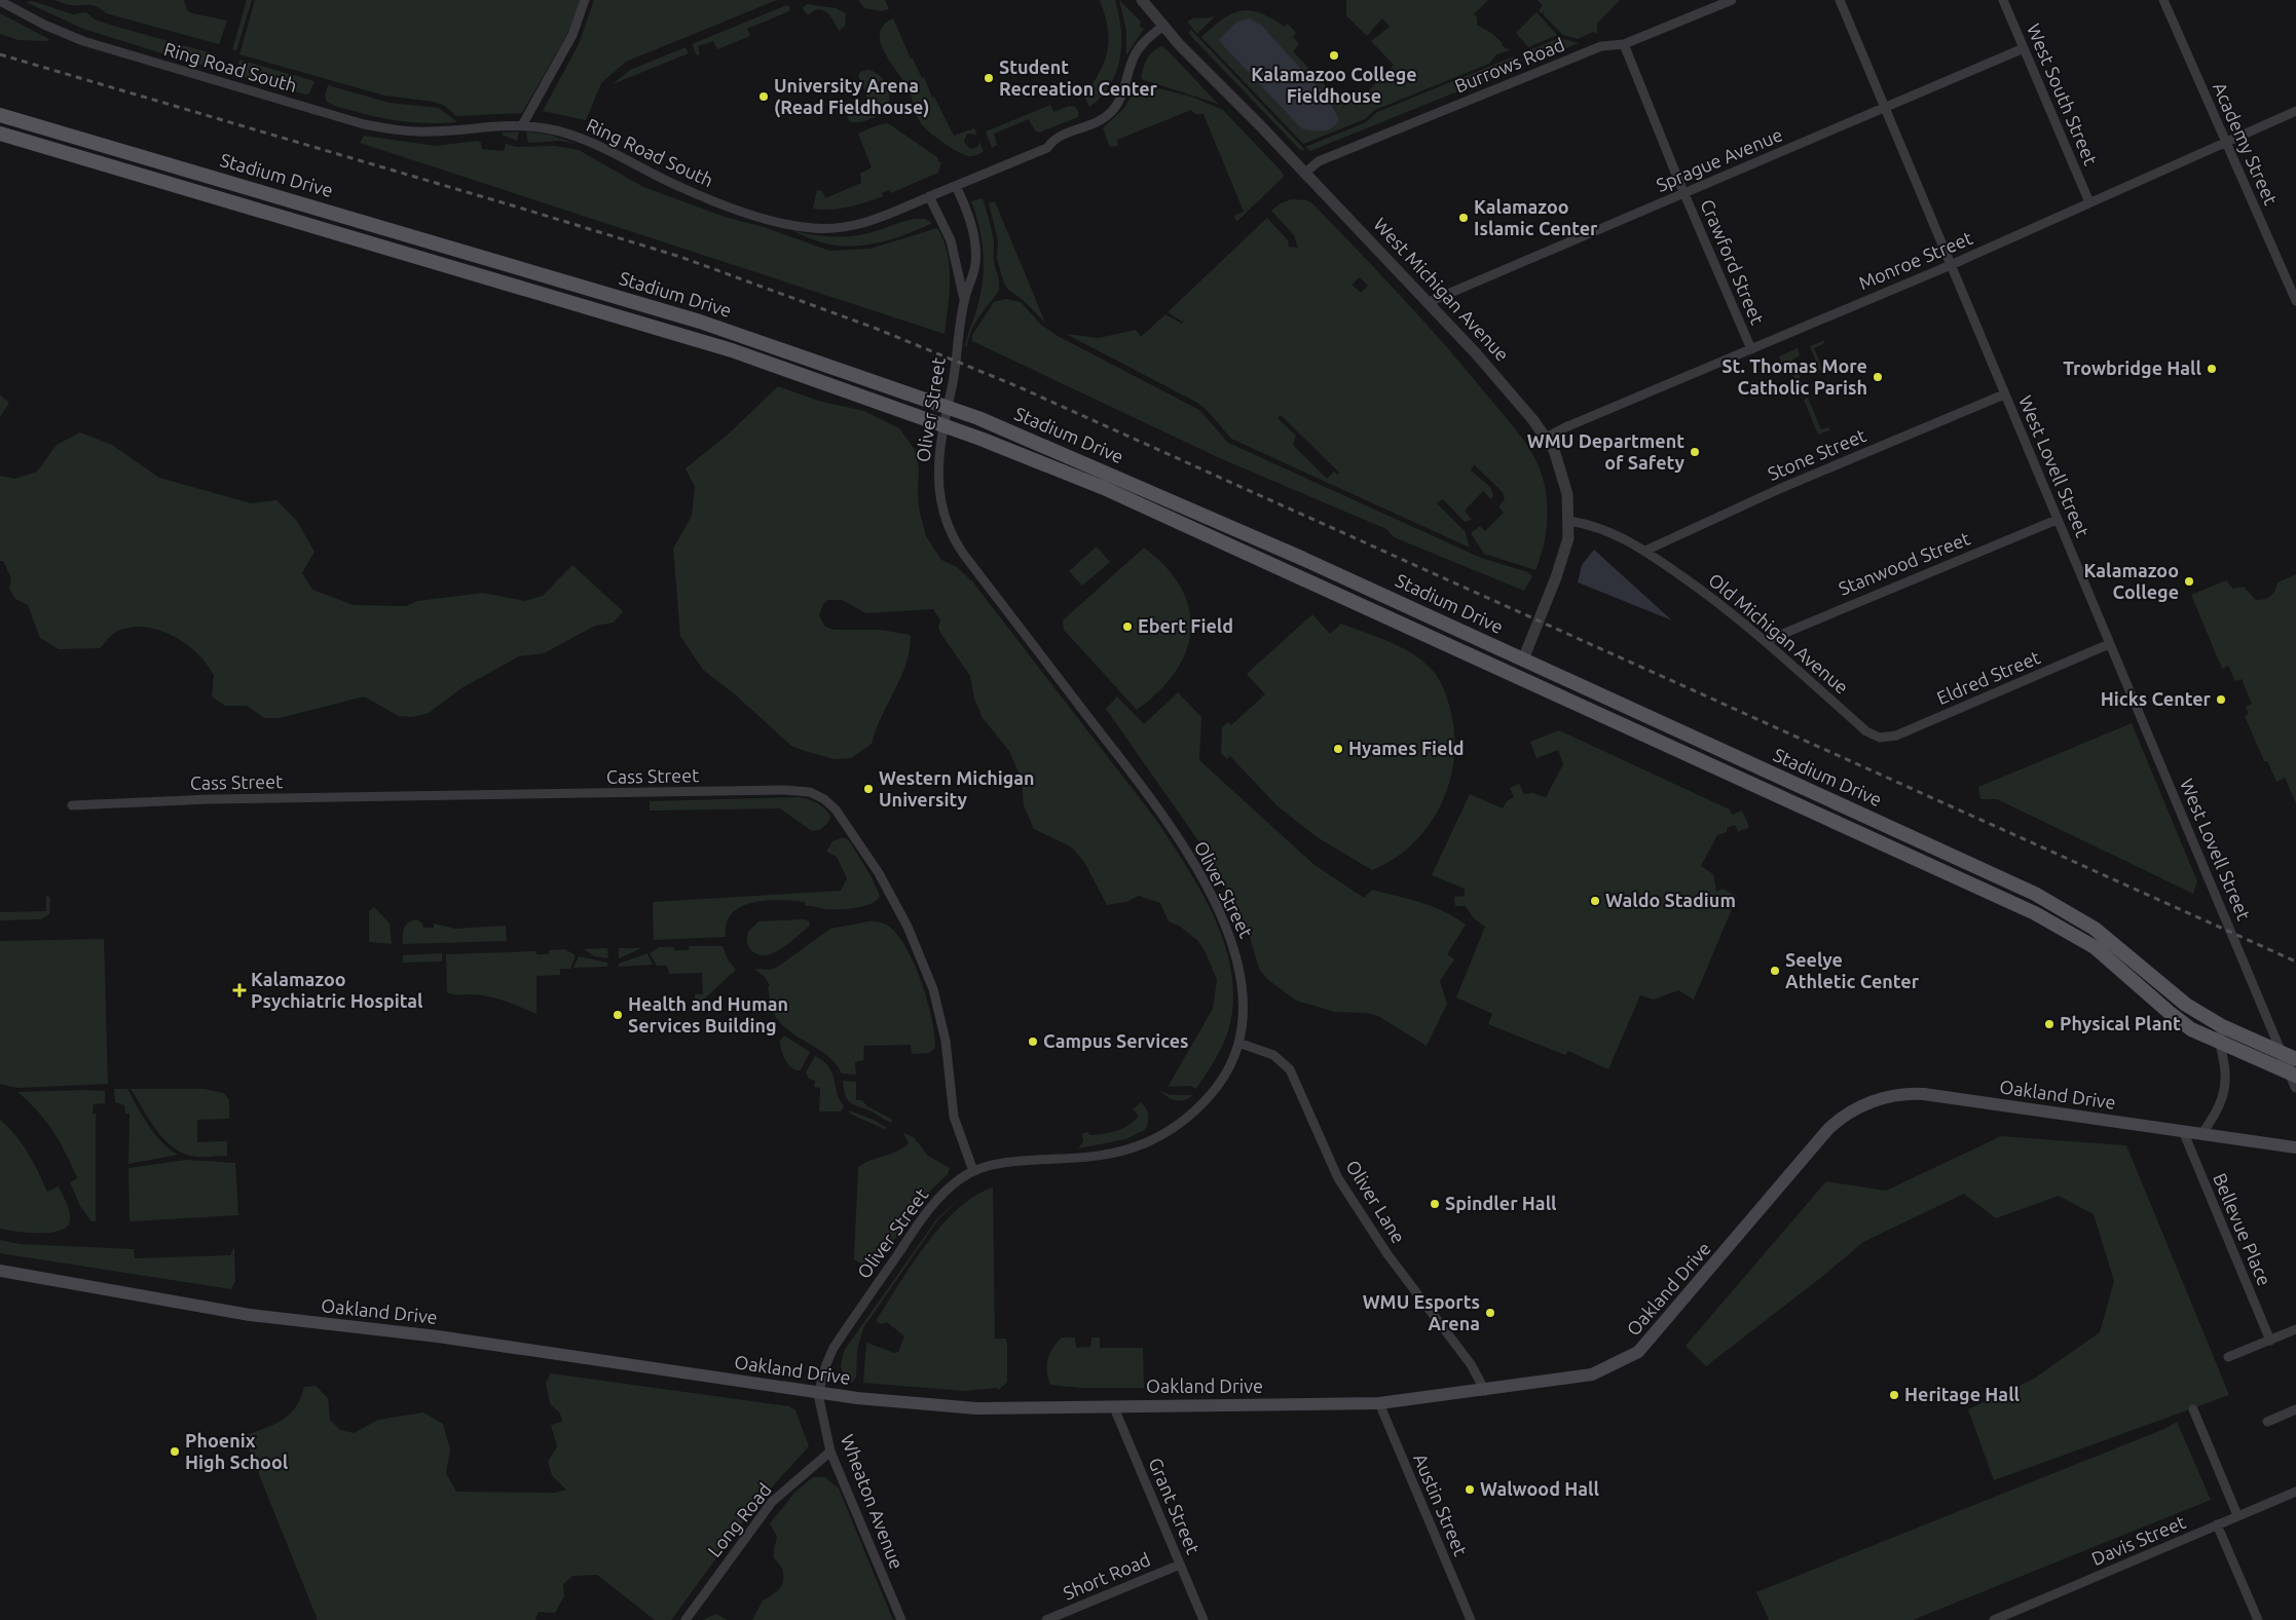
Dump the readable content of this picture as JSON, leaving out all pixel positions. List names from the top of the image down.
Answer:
{
  "streets": {
    "main road": ["Stadium Drive", "Oakland Drive"],
    "street": [
      "Burrows Road",
      "Ring Road South",
      "West South Street",
      "Academy Street",
      "Sprague Avenue",
      "Monroe Street",
      "Crawford Street",
      "West Michigan Avenue",
      "Oliver Street",
      "Stone Street",
      "West Lovell Street",
      "Stanwood Street",
      "Old Michigan Avenue",
      "Eldred Street",
      "Cass Street",
      "Oliver Lane",
      "Bellevue Place",
      "Wheaton Avenue",
      "Austin Street",
      "Grant Street",
      "Long Road",
      "Davis Street",
      "Short Road"
    ]
  },
  "crossings": [
    ["Burrows Road", "Crawford Street"],
    ["Burrows Road", "West Michigan Avenue"],
    ["Ring Road South", "West Michigan Avenue"],
    ["Ring Road South", "Oliver Street"],
    ["West South Street", "Sprague Avenue"],
    ["West South Street", "Monroe Street"],
    ["Academy Street", "Monroe Street"],
    ["Sprague Avenue", "Crawford Street"],
    ["Sprague Avenue", "West Michigan Avenue"],
    ["Sprague Avenue", "West Lovell Street"],
    ["Stadium Drive", "West Michigan Avenue"],
    ["Stadium Drive", "Oliver Street"],
    ["Monroe Street", "Crawford Street"],
    ["Monroe Street", "West Michigan Avenue"],
    ["Monroe Street", "West Lovell Street"],
    ["West Michigan Avenue", "Old Michigan Avenue"],
    ["Oliver Street", "Cass Street"],
    ["Oliver Street", "Oakland Drive"],
    ["Oliver Street", "Oliver Lane"],
    ["Oliver Street", "Wheaton Avenue"],
    ["Stone Street", "West Lovell Street"],
    ["Stone Street", "Old Michigan Avenue"],
    ["West Lovell Street", "Stanwood Street"],
    ["West Lovell Street", "Eldred Street"],
    ["Stanwood Street", "Old Michigan Avenue"],
    ["Old Michigan Avenue", "Eldred Street"],
    ["Oakland Drive", "Oliver Lane"],
    ["Oakland Drive", "Bellevue Place"],
    ["Oakland Drive", "Wheaton Avenue"],
    ["Oakland Drive", "Austin Street"],
    ["Oakland Drive", "Grant Street"],
    ["Wheaton Avenue", "Long Road"],
    ["Grant Street", "Short Road"]
  ],
  "places": {
    "other": [
      "Kalamazoo College Fieldhouse",
      "Student Recreation Center",
      "University Arena (Read Fieldhouse)",
      "Kalamazoo Islamic Center",
      "Trowbridge Hall",
      "St. Thomas More Catholic Parish",
      "WMU Department of Safety",
      "Kalamazoo College",
      "Ebert Field",
      "Hicks Center",
      "Hyames Field",
      "Western Michigan University",
      "Waldo Stadium",
      "Seelye Athletic Center",
      "Health and Human Services Building",
      "Physical Plant",
      "Campus Services",
      "Spindler Hall",
      "WMU Esports Arena",
      "Heritage Hall",
      "Phoenix High School",
      "Walwood Hall"
    ],
    "health": ["Kalamazoo Psychiatric Hospital"]
  }
}
